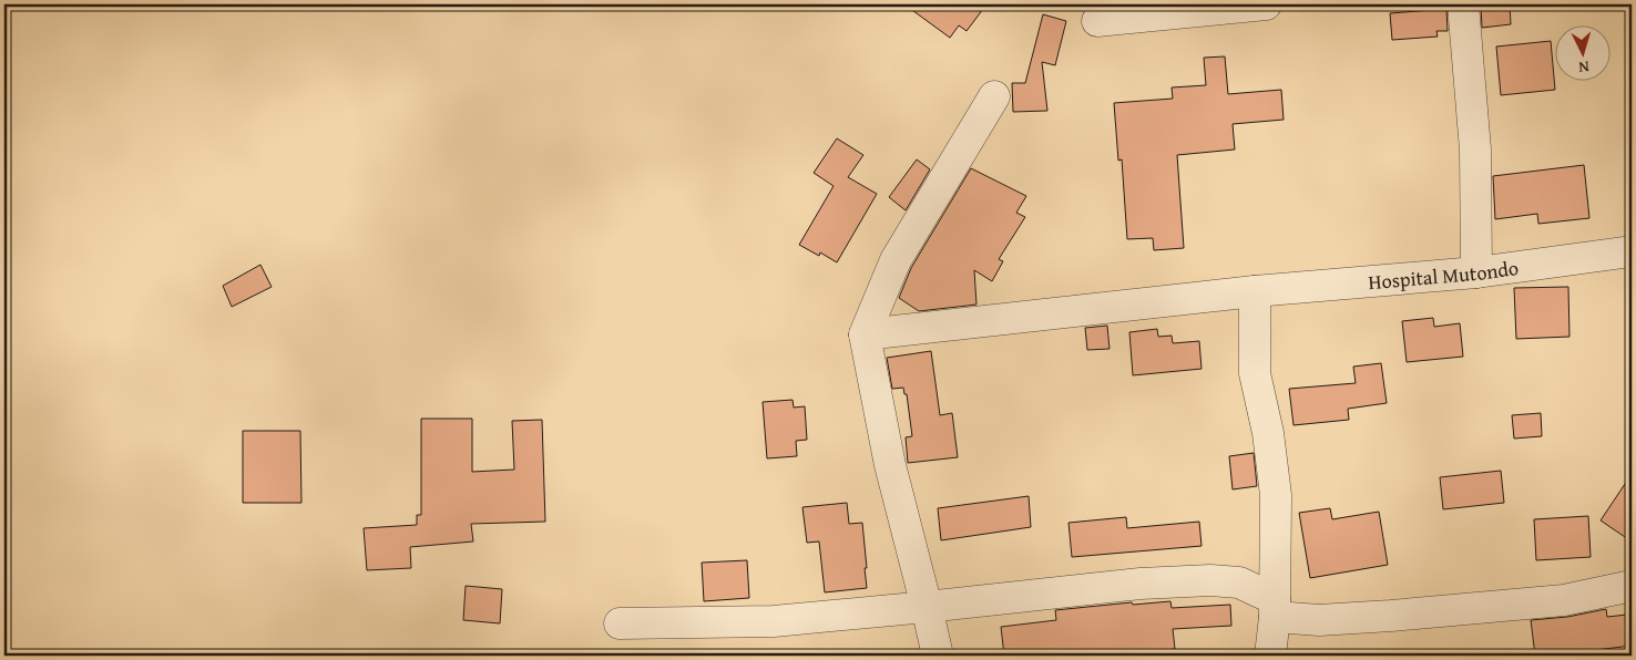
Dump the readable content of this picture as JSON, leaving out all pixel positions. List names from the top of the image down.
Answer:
{
  "streets": {
    "street": ["Hospital Mutondo"]
  },
  "north": "bottom"
}
